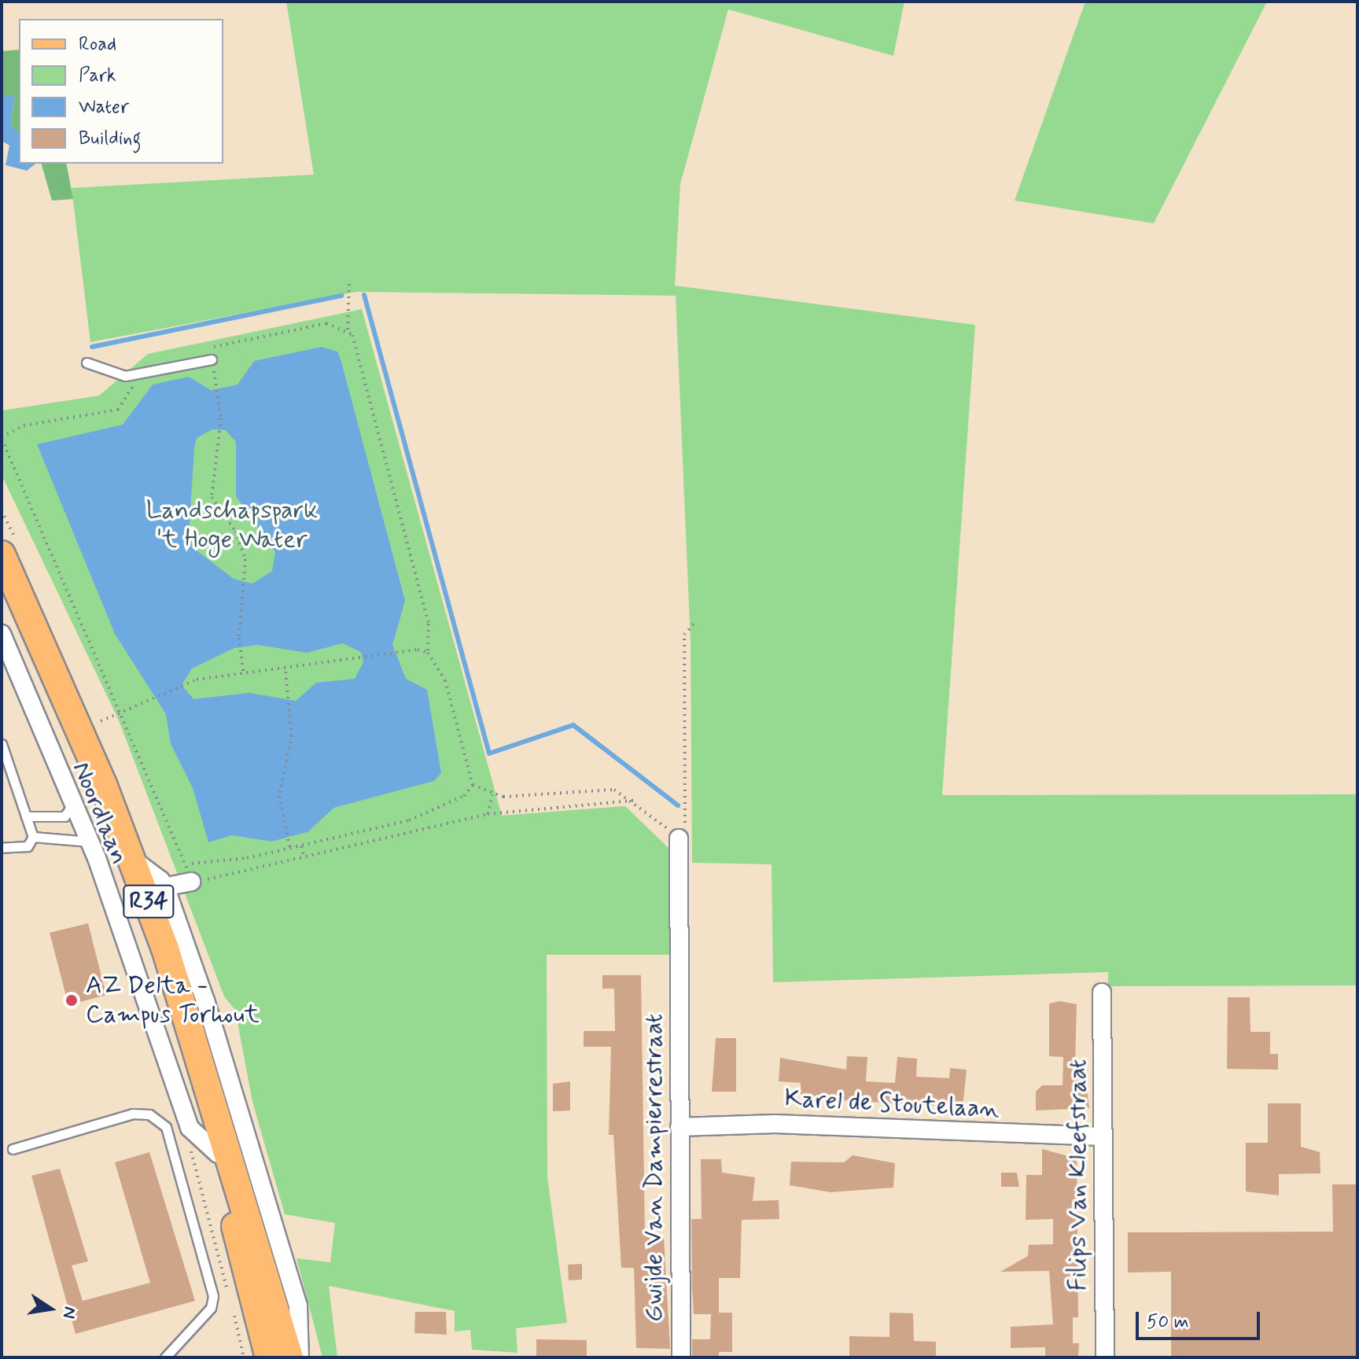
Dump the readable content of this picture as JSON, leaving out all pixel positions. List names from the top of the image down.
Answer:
{
  "streets": {
    "main road": ["Noordlaan", "R34"],
    "street": ["Karel de Stoutelaan", "Gwijde Van Dampierrestraat", "Filips Van Kleefstraat"]
  },
  "crossings": [
    ["Karel de Stoutelaan", "Gwijde Van Dampierrestraat"],
    ["Karel de Stoutelaan", "Filips Van Kleefstraat"]
  ],
  "parks": ["Landschapspark 't Hoge Water"],
  "places": ["AZ Delta - Campus Torhout"],
  "legend": [
    "Road",
    "Park",
    "Water",
    "Building"
  ],
  "scale_bar": "50 m",
  "north": "right"
}
